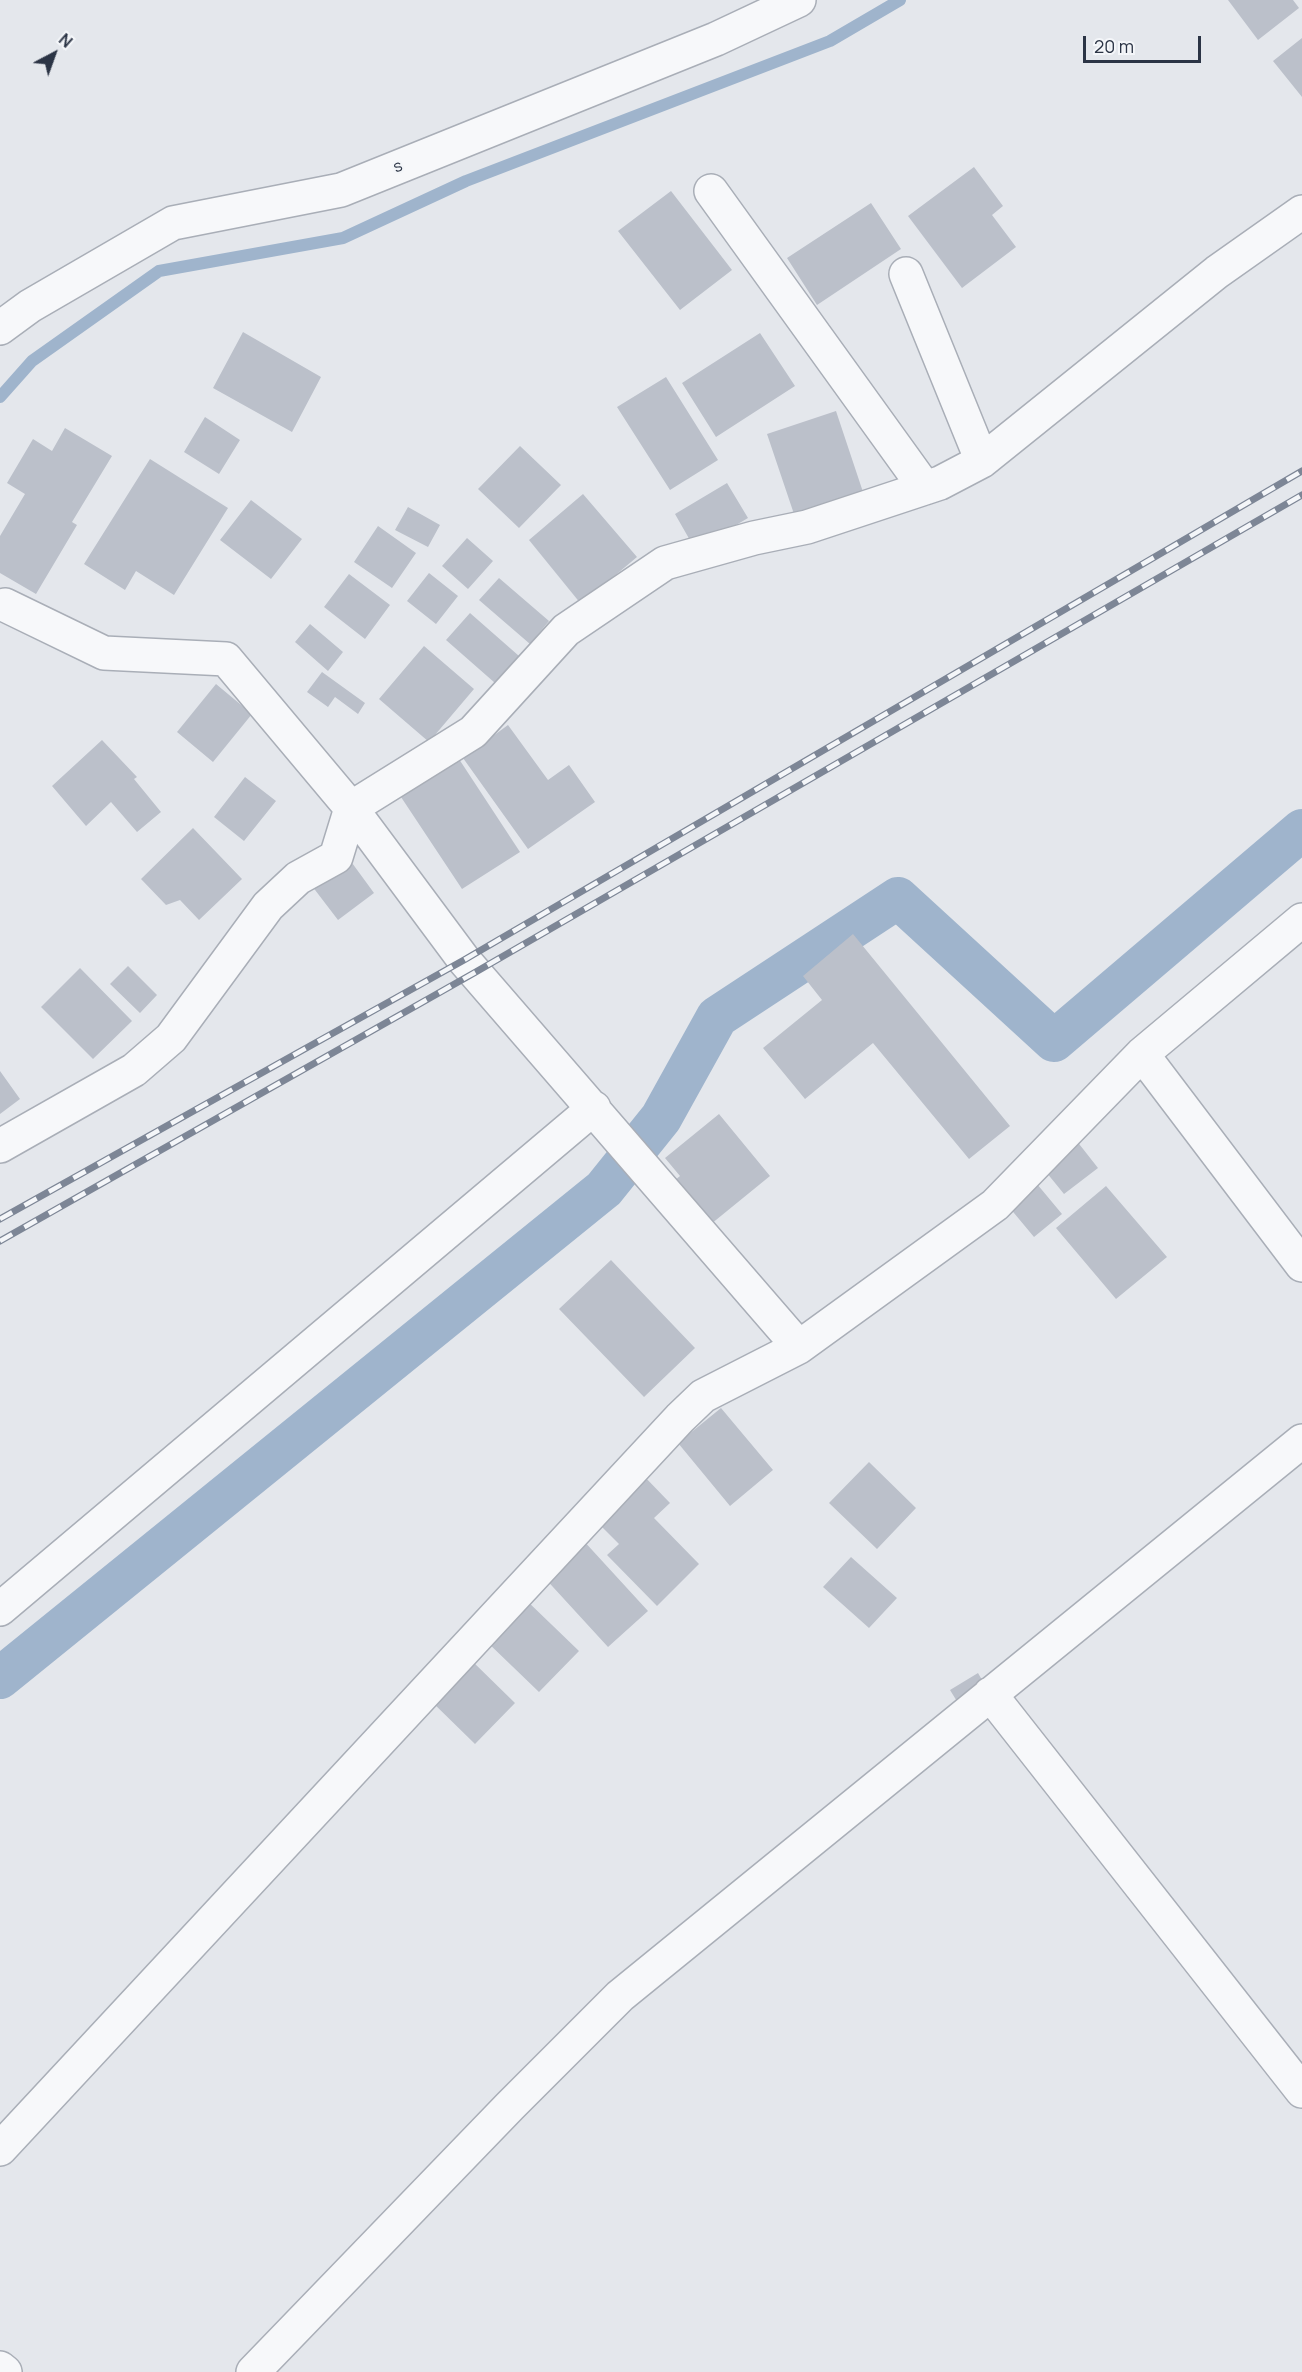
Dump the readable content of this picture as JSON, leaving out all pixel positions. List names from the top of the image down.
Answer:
{
  "streets": {
    "street": ["s"]
  },
  "scale_bar": "20 m",
  "north": "top right"
}
